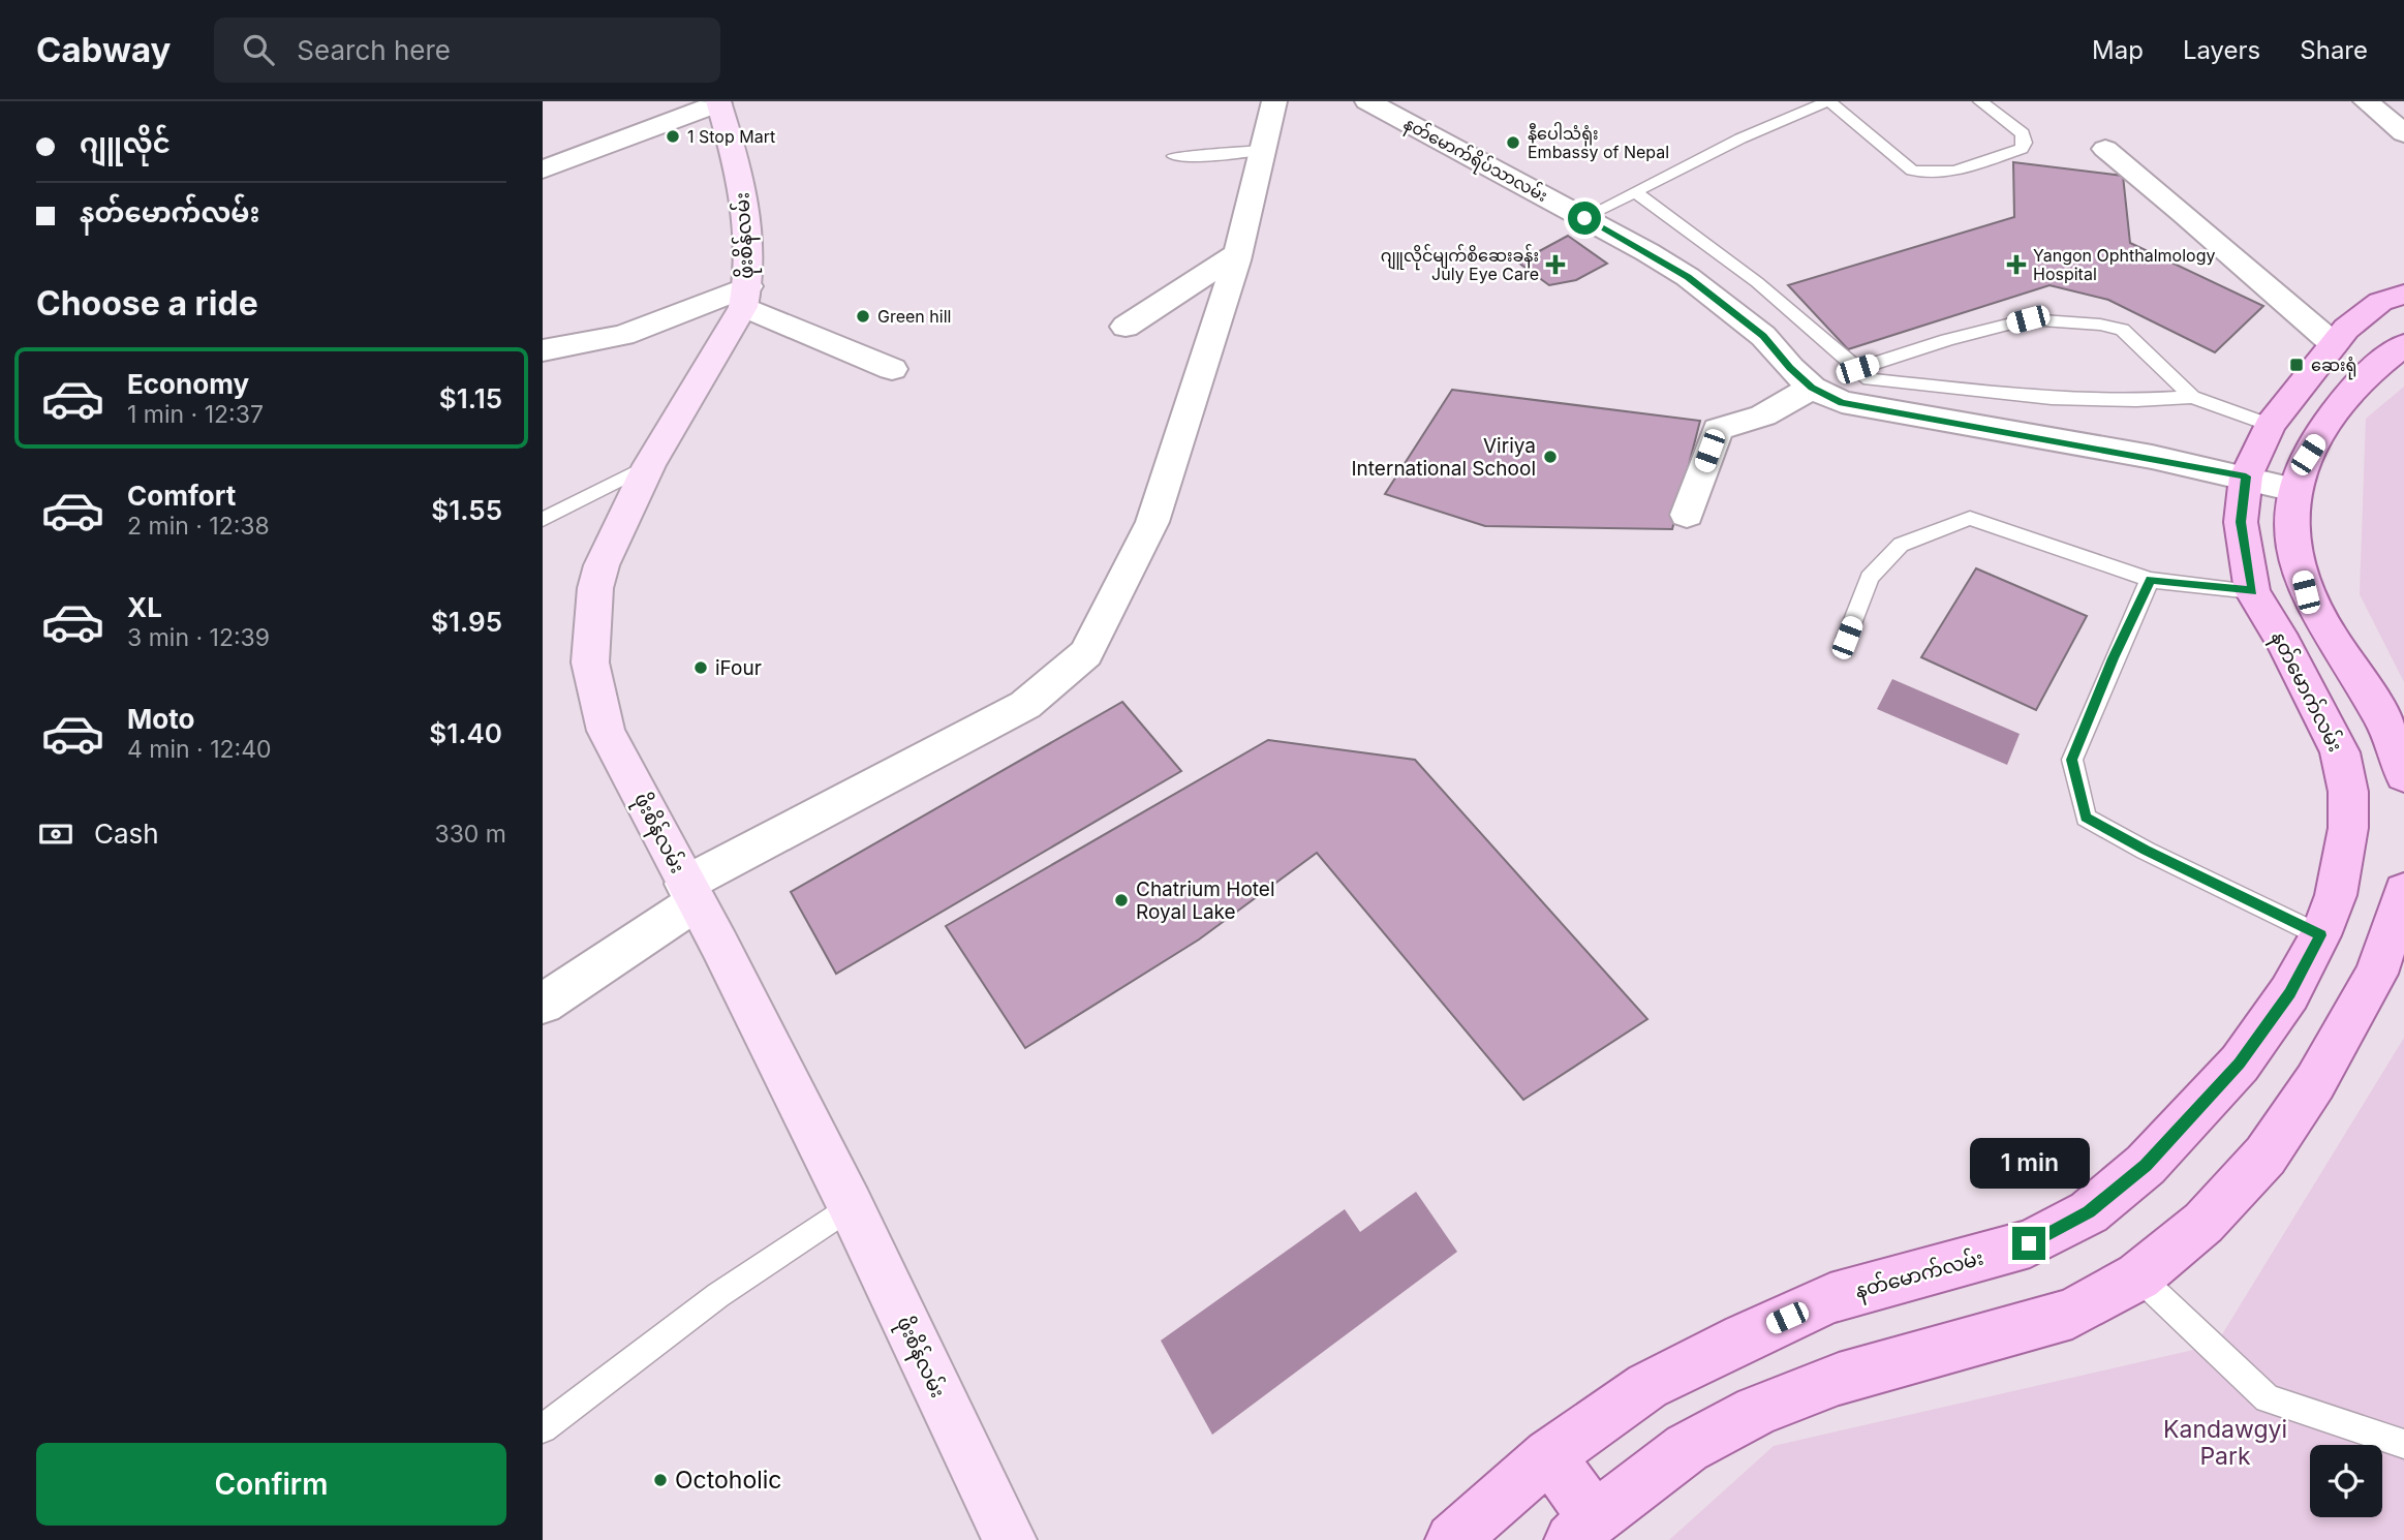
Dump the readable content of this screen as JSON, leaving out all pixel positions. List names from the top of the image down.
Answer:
{
  "streets": {
    "main road": ["ဖိုးစိန်လမ်း", "နတ်မောက်လမ်း"],
    "street": ["နတ်မောက်ရိပ်သာလမ်း"]
  },
  "crossings": [
    ["နတ်မောက်ရိပ်သာလမ်း", "နတ်မောက်လမ်း"]
  ],
  "parks": ["Kandawgyi Park"],
  "places": {
    "other": [
      "1 Stop Mart",
      "နီပေါသံရုံး Embassy of Nepal",
      "Green hill",
      "Viriya International School",
      "iFour",
      "Chatrium Hotel Royal Lake",
      "Octoholic"
    ],
    "health": ["ဂျူလိုင်မျက်စိဆေးခန်း July Eye Care", "Yangon Ophthalmology Hospital"],
    "transit": ["ဆေးရုံ"]
  },
  "page": {
    "header": "Cabway",
    "search": "Search here",
    "nav": ["Map", "Layers", "Share"],
    "banner": ["ဂျူလိုင်", "နတ်မောက်လမ်း"],
    "heading": "Choose a ride",
    "list": [
      {
        "name": "Economy",
        "note": "1 min · 12:37",
        "value": "$1.15"
      },
      {
        "name": "Comfort",
        "note": "2 min · 12:38",
        "value": "$1.55"
      },
      {
        "name": "XL",
        "note": "3 min · 12:39",
        "value": "$1.95"
      },
      {
        "name": "Moto",
        "note": "4 min · 12:40",
        "value": "$1.40"
      }
    ],
    "pay": ["Cash", "330 m"],
    "bubble": "1 min",
    "buttons": "Confirm"
  }
}
